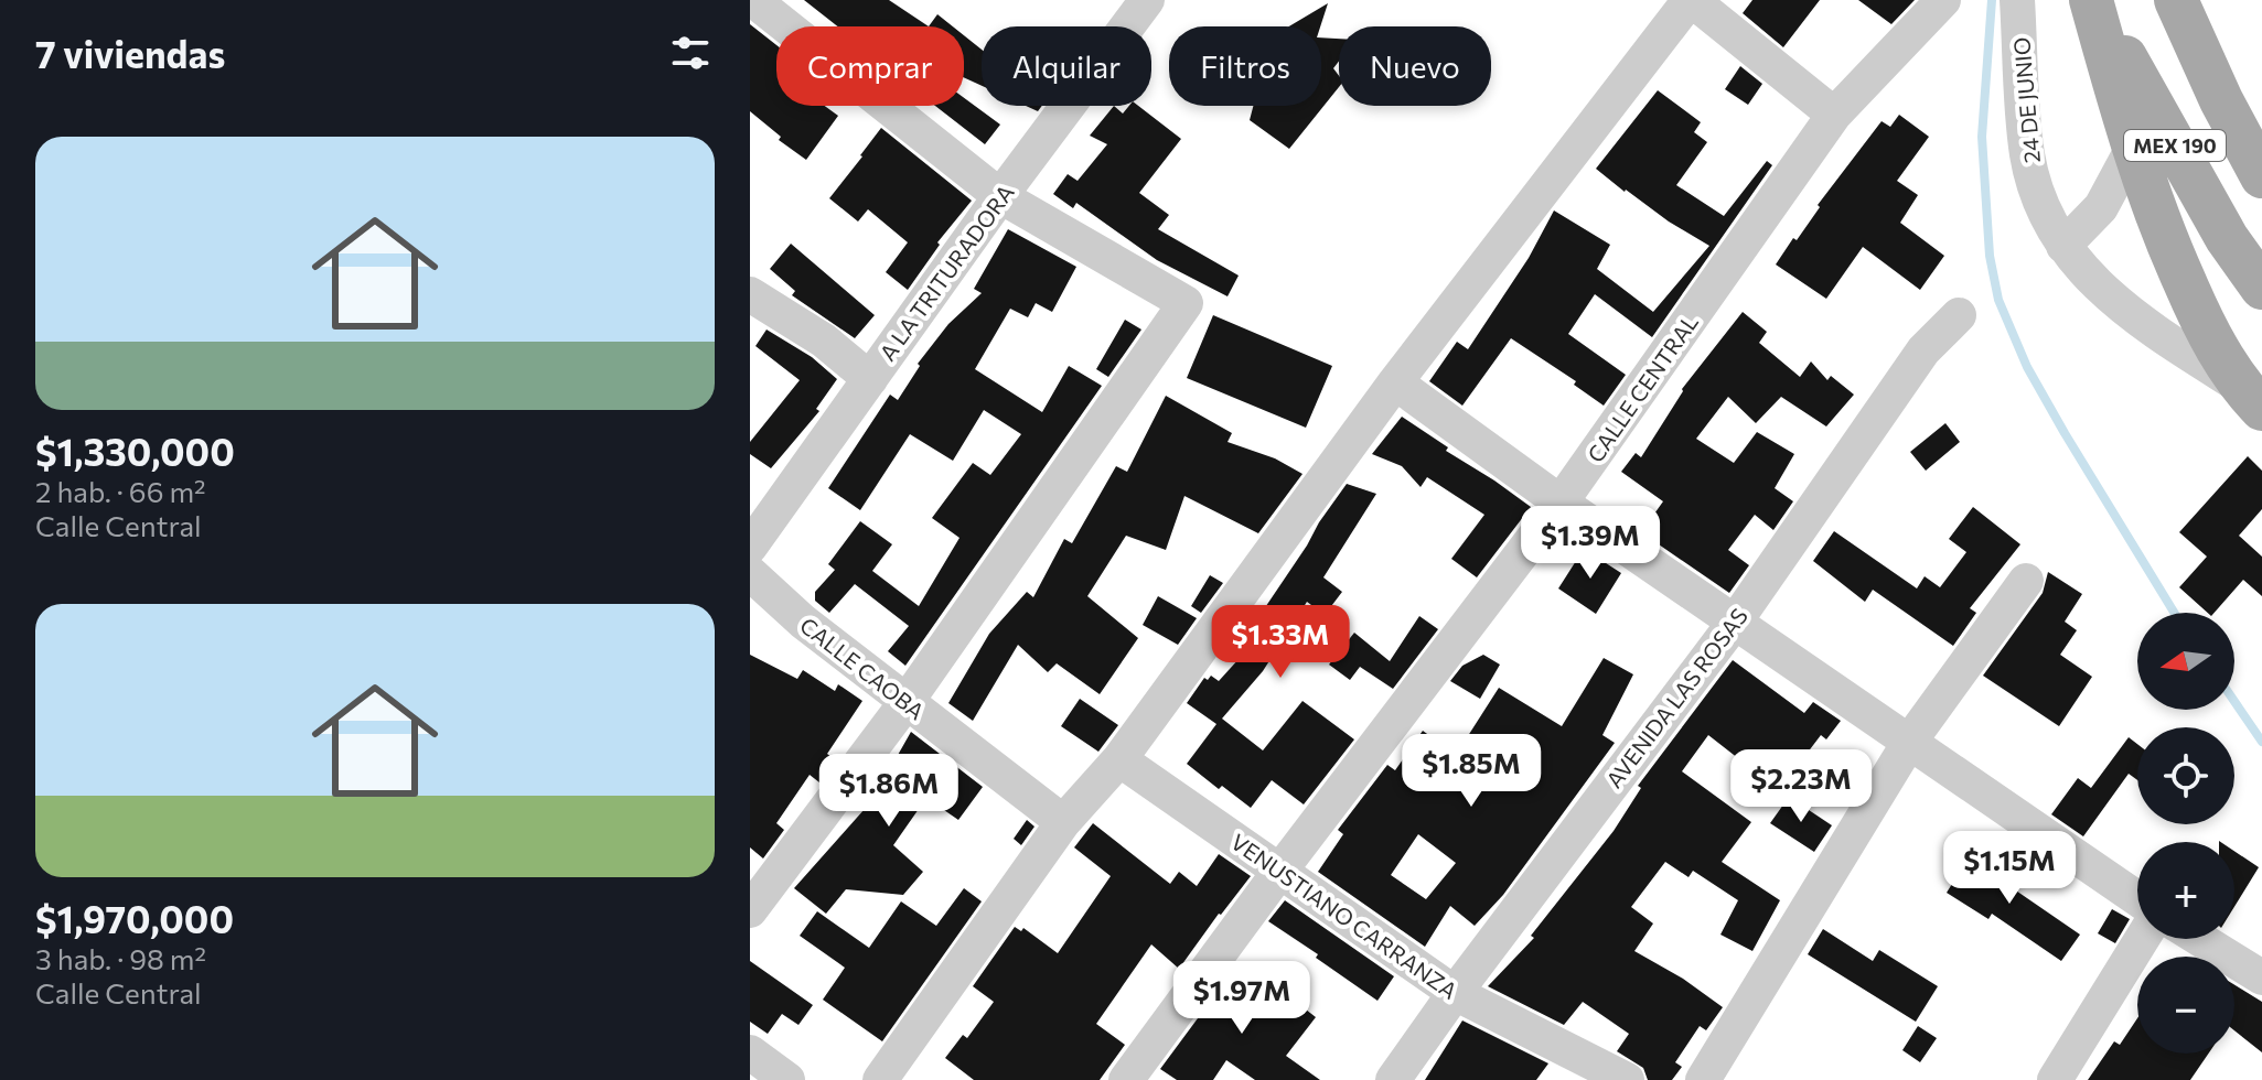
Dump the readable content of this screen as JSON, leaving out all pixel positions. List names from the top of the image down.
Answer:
{
  "streets": {
    "main road": ["MEX 190"],
    "street": [
      "24 DE JUNIO",
      "A LA TRITURADORA",
      "CALLE CENTRAL",
      "CALLE CAOBA",
      "AVENIDA LAS ROSAS",
      "VENUSTIANO CARRANZA"
    ]
  },
  "crossings": [
    ["CALLE CENTRAL", "VENUSTIANO CARRANZA"],
    ["AVENIDA LAS ROSAS", "VENUSTIANO CARRANZA"]
  ],
  "north": "left",
  "page": {
    "heading": "7 viviendas",
    "chip": [
      "Comprar",
      "Alquilar",
      "Filtros",
      "Nuevo"
    ],
    "list": [
      {
        "name": "$1,330,000",
        "note": "2 hab. · 66 m² · Calle Central"
      },
      {
        "name": "$1,970,000",
        "note": "3 hab. · 98 m² · Calle Central"
      }
    ],
    "price": [
      "$1.39M",
      "$1.33M",
      "$1.85M",
      "$2.23M",
      "$1.86M",
      "$1.15M",
      "$1.97M"
    ],
    "map_buttons": ["+", "−"]
  }
}
